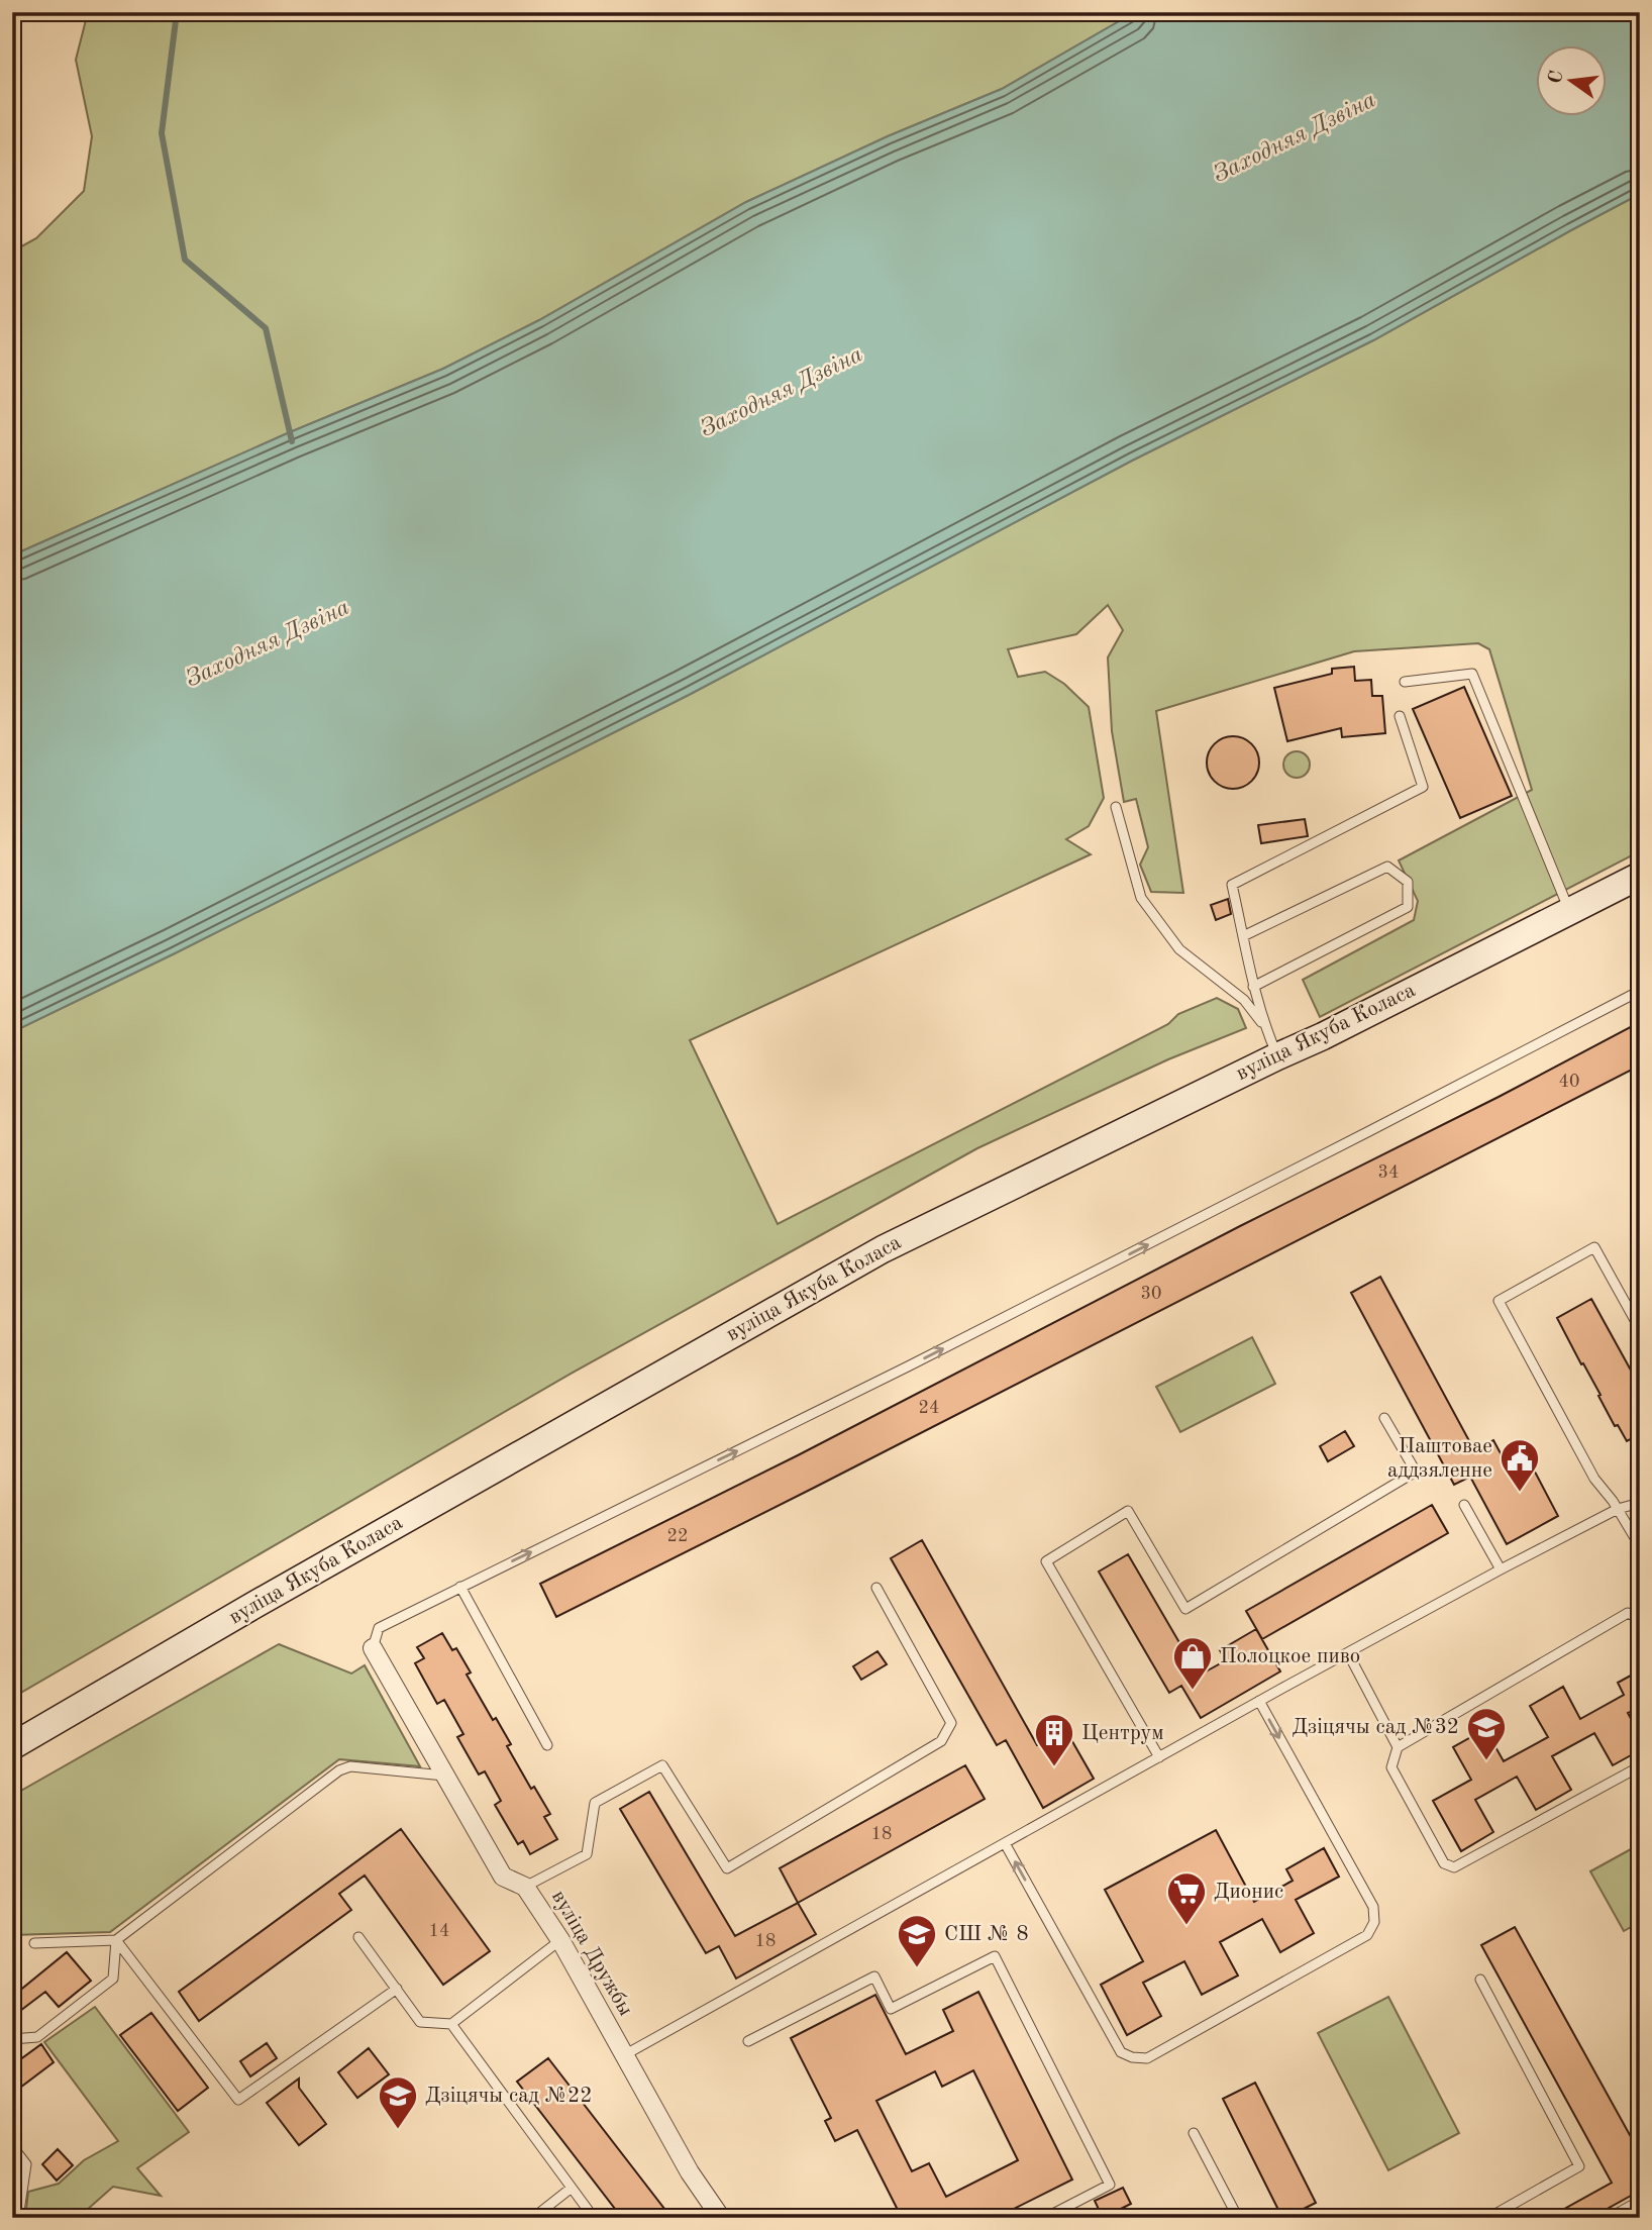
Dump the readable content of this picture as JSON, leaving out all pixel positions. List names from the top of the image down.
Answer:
{
  "streets": {
    "street": ["вуліца Якуба Коласа", "вуліца Дружбы"]
  },
  "water": ["Заходняя Дзвіна"],
  "places": {
    "public building": ["Паштовае аддзяленне"],
    "shop": ["Полоцкое пиво"],
    "school or university": ["Дзіцячы сад №32", "СШ № 8", "Дзіцячы сад №22"],
    "building": ["Центрум"],
    "supermarket": ["Дионис"]
  },
  "house_numbers": [
    "40",
    "34",
    "30",
    "24",
    "22",
    "18",
    "14",
    "18"
  ],
  "north": "left"
}
